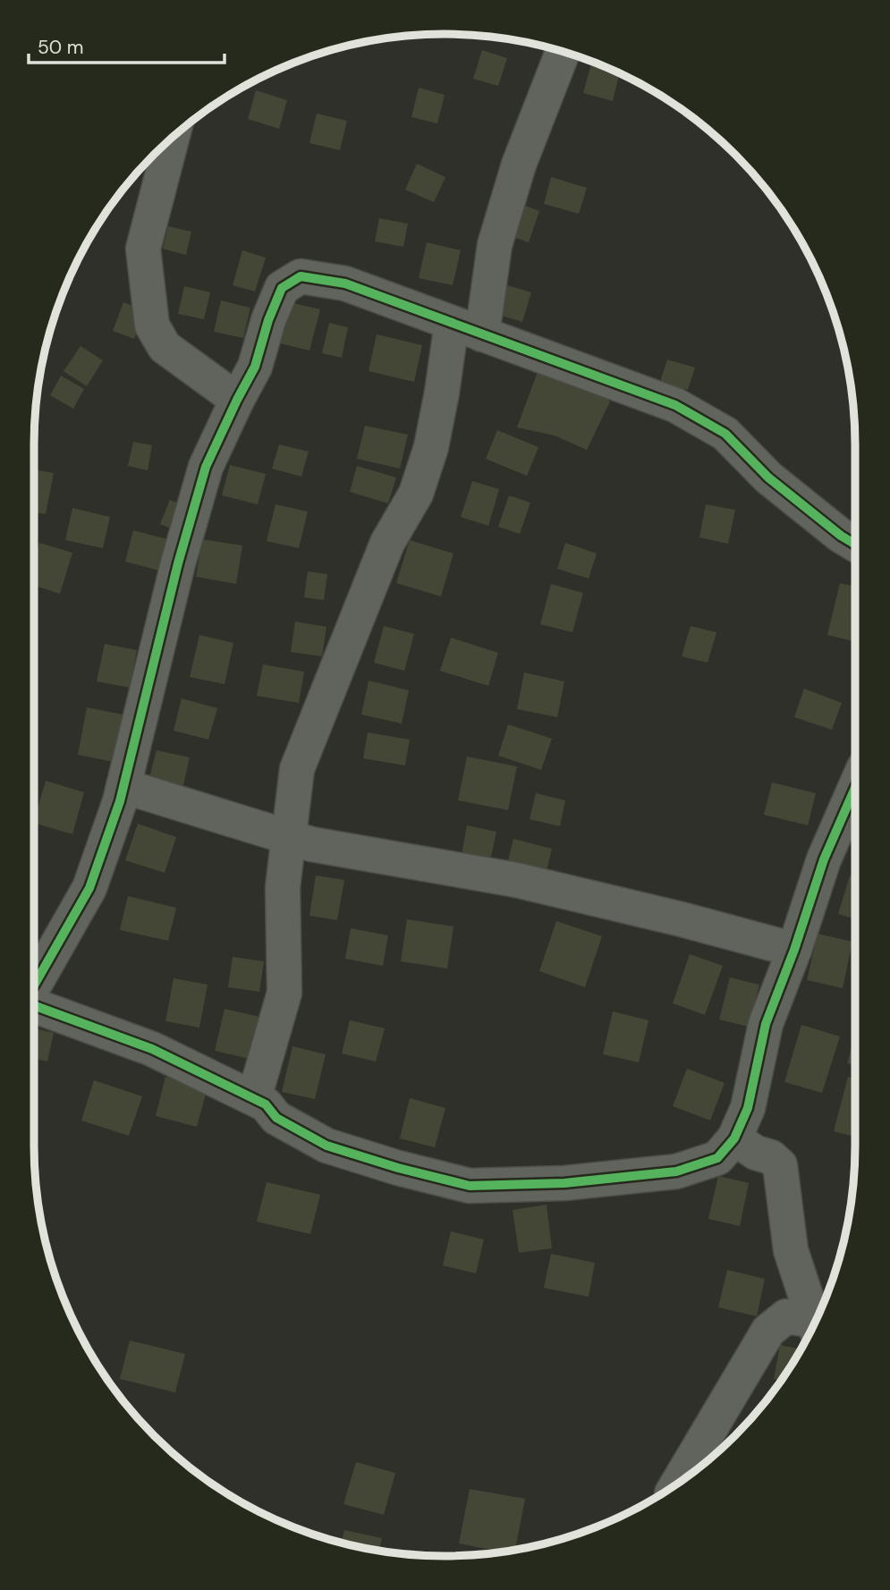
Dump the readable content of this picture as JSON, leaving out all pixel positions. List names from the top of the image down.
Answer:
{
  "scale_bar": "50 m"
}
